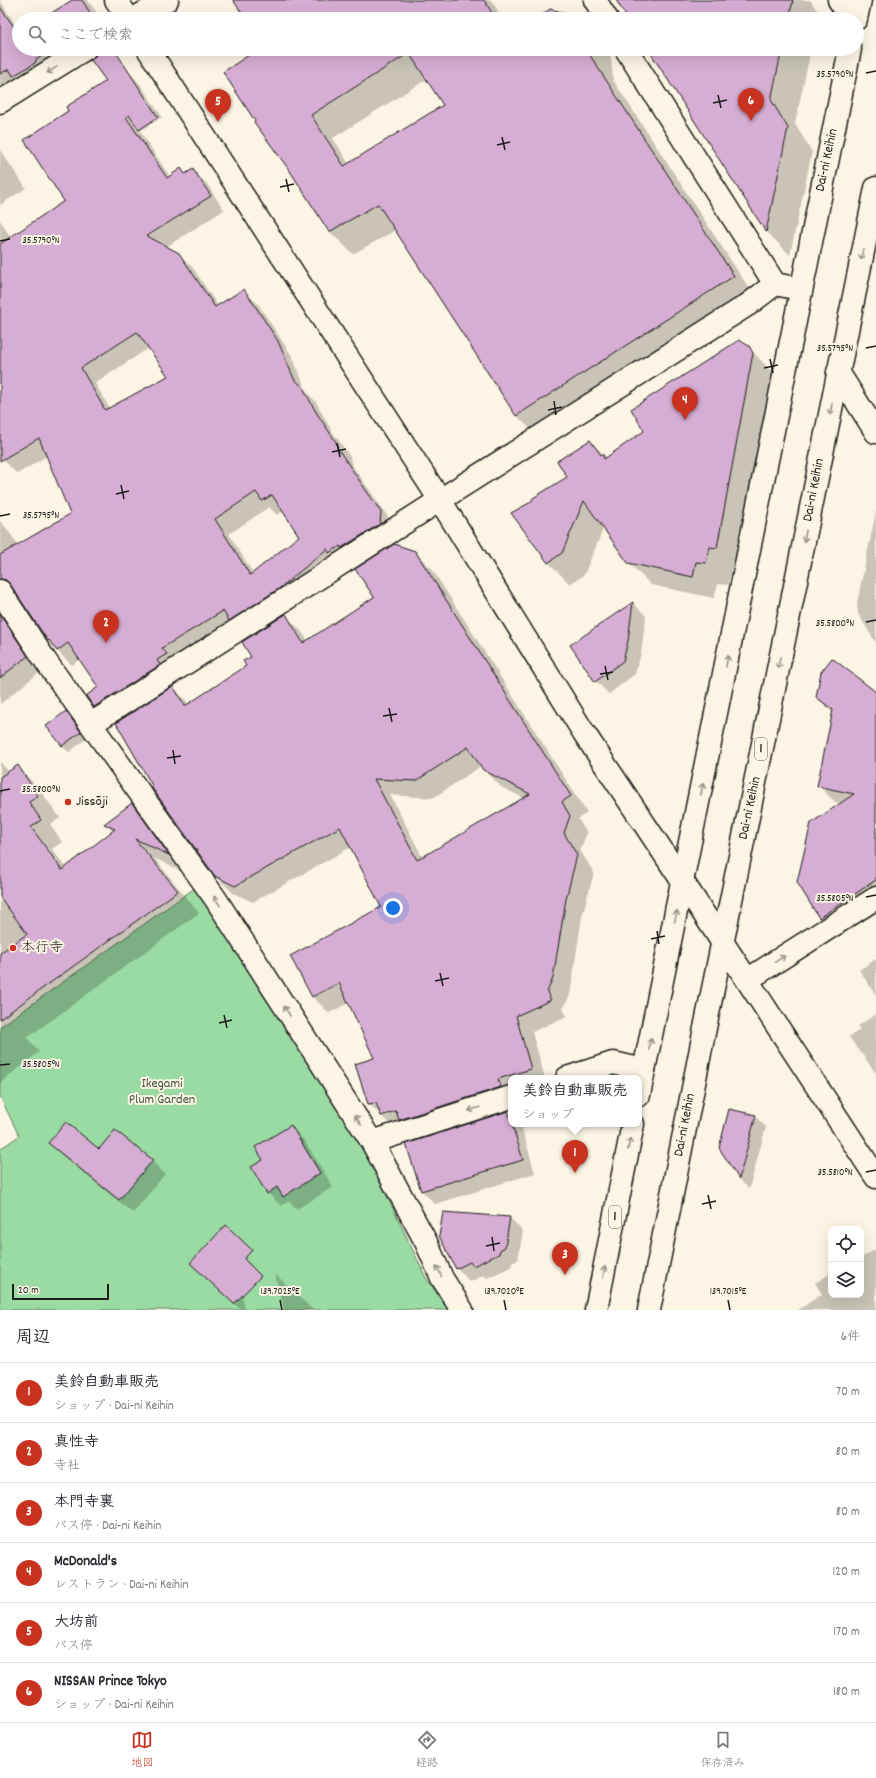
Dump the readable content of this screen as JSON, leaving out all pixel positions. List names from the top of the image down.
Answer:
{
  "streets": {
    "main road": ["Dai-ni Keihin", "1"]
  },
  "parks": ["Ikegami Plum Garden"],
  "places": ["Jissōji", "本行寺"],
  "scale_bar": "20 m",
  "page": {
    "search": "ここで検索",
    "pins": [
      "6",
      "5",
      "4",
      "2",
      "1",
      "3"
    ],
    "popup": ["美鈴自動車販売", "ショップ"],
    "scale": "20 m",
    "heading": ["周辺", "6件"],
    "list": [
      {
        "mark": "1",
        "name": "美鈴自動車販売",
        "note": "ショップ · Dai-ni Keihin",
        "value": "70 m"
      },
      {
        "mark": "2",
        "name": "真性寺",
        "note": "寺社",
        "value": "80 m"
      },
      {
        "mark": "3",
        "name": "本門寺裏",
        "note": "バス停 · Dai-ni Keihin",
        "value": "80 m"
      },
      {
        "mark": "4",
        "name": "McDonald's",
        "note": "レストラン · Dai-ni Keihin",
        "value": "120 m"
      },
      {
        "mark": "5",
        "name": "大坊前",
        "note": "バス停",
        "value": "170 m"
      },
      {
        "mark": "6",
        "name": "NISSAN Prince Tokyo",
        "note": "ショップ · Dai-ni Keihin",
        "value": "180 m"
      }
    ],
    "nav": ["地図", "経路", "保存済み"]
  },
  "coordinates": [
    "35.5790°N",
    "35.5795°N",
    "35.5800°N",
    "35.5805°N",
    "35.5810°N",
    "139.7025°E",
    "139.7020°E",
    "139.7015°E"
  ]
}
